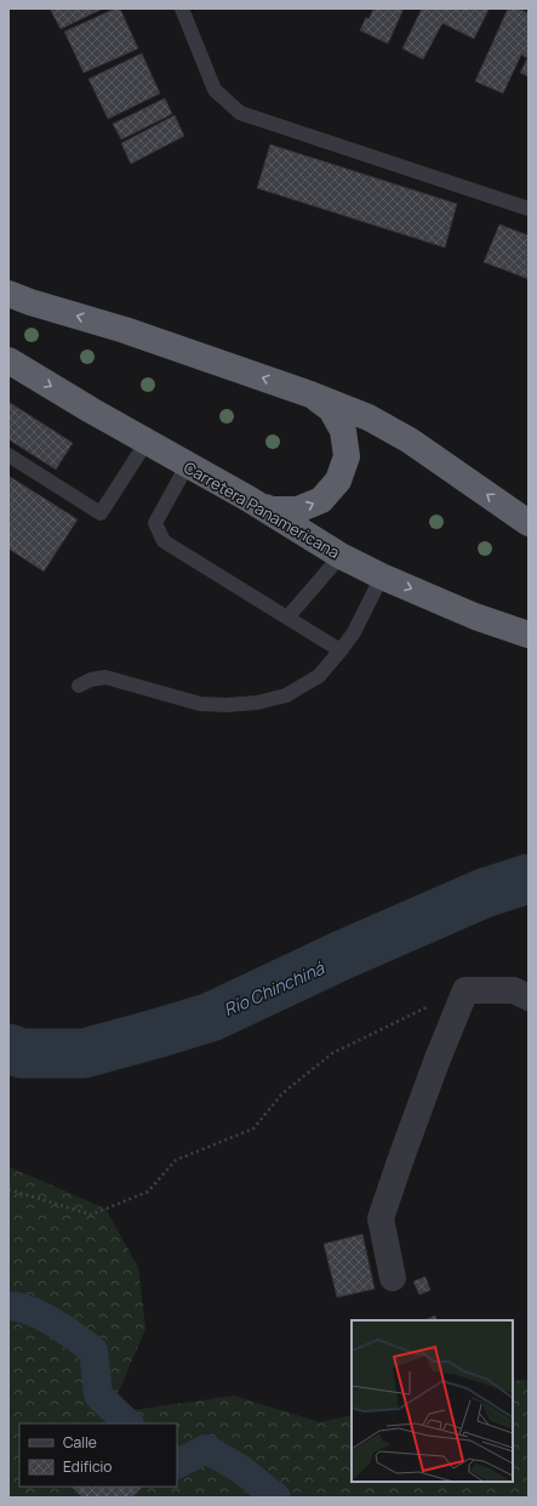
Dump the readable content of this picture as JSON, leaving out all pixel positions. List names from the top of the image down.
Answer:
{
  "streets": {
    "highway": ["Carretera Panamericana"]
  },
  "water": ["Río Chinchiná"],
  "legend": ["Calle", "Edificio"]
}
